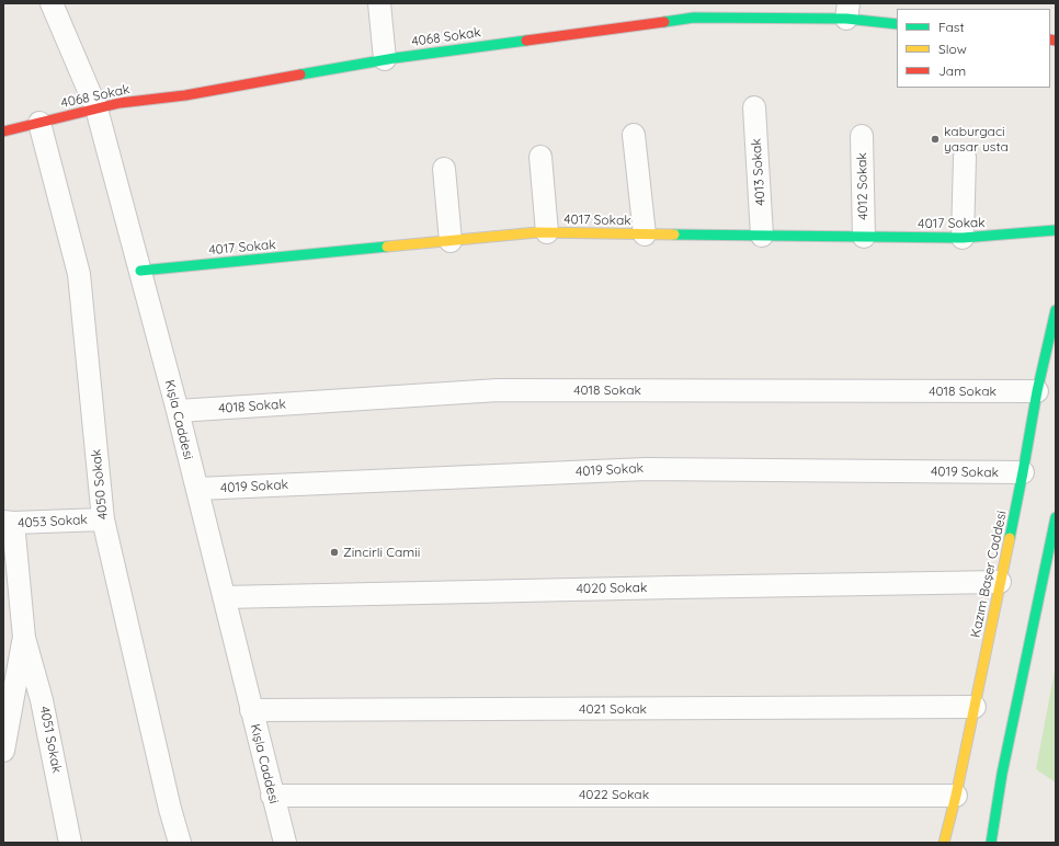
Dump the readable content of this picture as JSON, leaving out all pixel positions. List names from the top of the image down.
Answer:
{
  "streets": {
    "main road": ["4068 Sokak", "4017 Sokak", "Kazım Başer Caddesi"],
    "street": [
      "4013 Sokak",
      "4012 Sokak",
      "4018 Sokak",
      "Kışla Caddesi",
      "4019 Sokak",
      "4050 Sokak",
      "4053 Sokak",
      "4020 Sokak",
      "4021 Sokak",
      "4051 Sokak",
      "4022 Sokak"
    ]
  },
  "crossings": [
    ["4068 Sokak", "Kışla Caddesi"],
    ["4068 Sokak", "4050 Sokak"],
    ["4013 Sokak", "4017 Sokak"],
    ["4012 Sokak", "4017 Sokak"],
    ["4017 Sokak", "Kışla Caddesi"],
    ["4018 Sokak", "Kışla Caddesi"],
    ["4018 Sokak", "Kazım Başer Caddesi"],
    ["Kışla Caddesi", "4019 Sokak"],
    ["Kışla Caddesi", "4020 Sokak"],
    ["Kışla Caddesi", "4021 Sokak"],
    ["Kışla Caddesi", "4022 Sokak"],
    ["4019 Sokak", "Kazım Başer Caddesi"],
    ["4050 Sokak", "4053 Sokak"],
    ["Kazım Başer Caddesi", "4020 Sokak"],
    ["Kazım Başer Caddesi", "4021 Sokak"],
    ["Kazım Başer Caddesi", "4022 Sokak"]
  ],
  "places": ["kaburgaci yasar usta", "Zincirli Camii"],
  "legend": ["Fast", "Slow", "Jam"]
}
